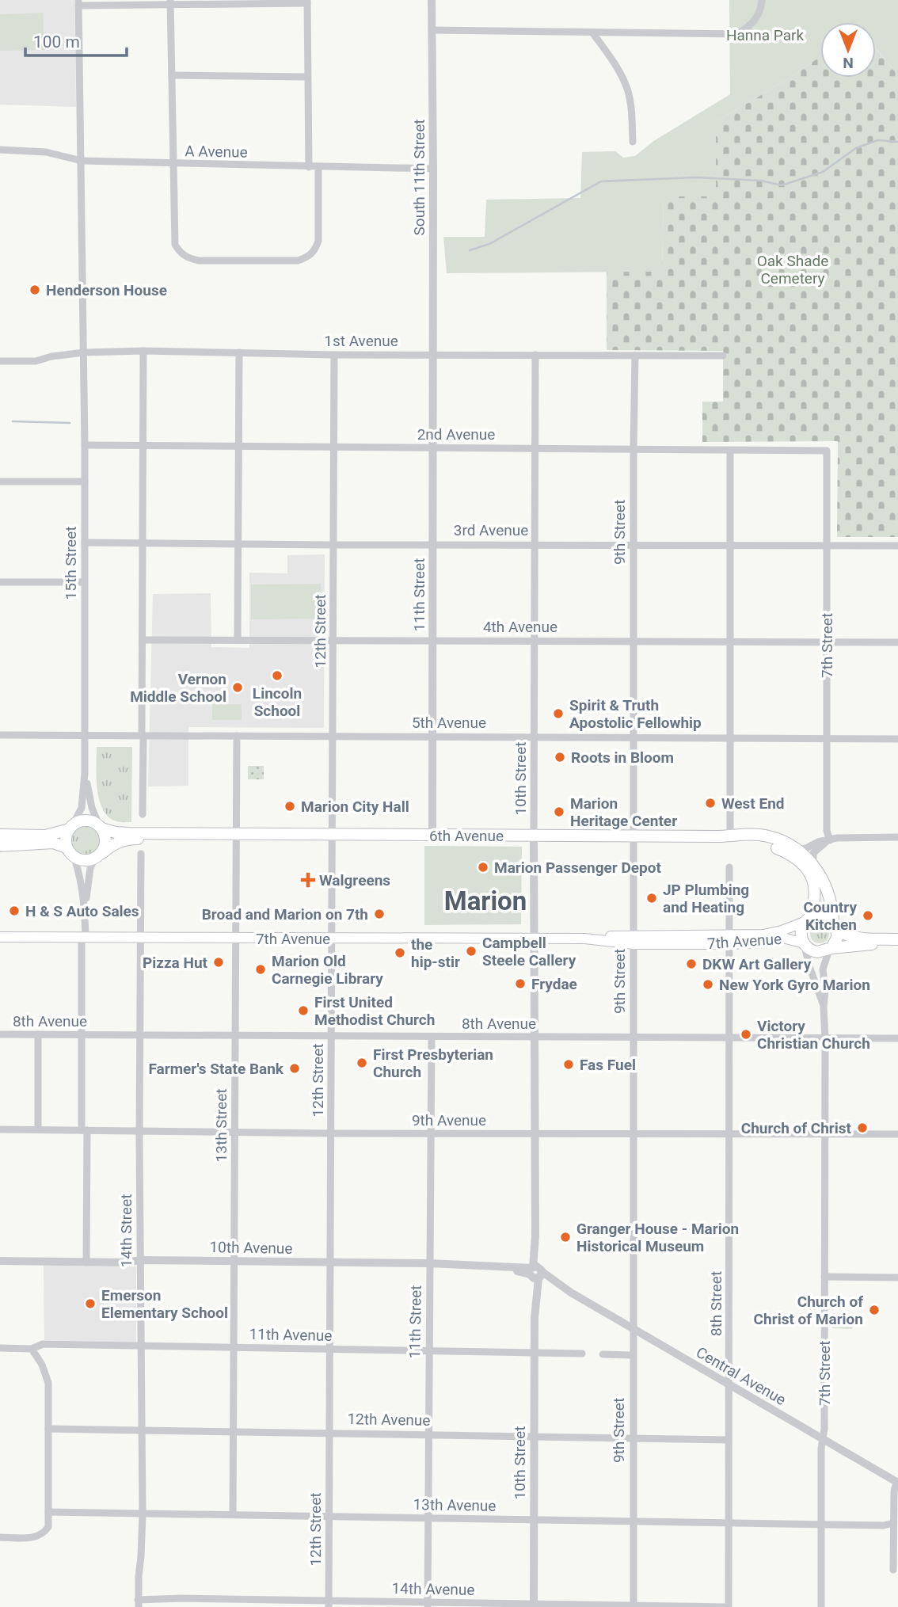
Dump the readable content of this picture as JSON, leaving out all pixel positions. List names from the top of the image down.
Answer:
{
  "streets": {
    "main road": ["6th Avenue", "7th Avenue"],
    "street": [
      "A Avenue",
      "South 11th Street",
      "1st Avenue",
      "2nd Avenue",
      "3rd Avenue",
      "9th Street",
      "15th Street",
      "11th Street",
      "4th Avenue",
      "12th Street",
      "7th Street",
      "5th Avenue",
      "10th Street",
      "8th Avenue",
      "9th Avenue",
      "13th Street",
      "14th Street",
      "10th Avenue",
      "8th Street",
      "11th Avenue",
      "Central Avenue",
      "12th Avenue",
      "13th Avenue",
      "14th Avenue"
    ]
  },
  "crossings": [
    ["A Avenue", "South 11th Street"],
    ["A Avenue", "15th Street"],
    ["South 11th Street", "1st Avenue"],
    ["South 11th Street", "11th Street"],
    ["1st Avenue", "9th Street"],
    ["1st Avenue", "15th Street"],
    ["1st Avenue", "11th Street"],
    ["1st Avenue", "12th Street"],
    ["1st Avenue", "10th Street"],
    ["2nd Avenue", "9th Street"],
    ["2nd Avenue", "15th Street"],
    ["2nd Avenue", "11th Street"],
    ["2nd Avenue", "12th Street"],
    ["2nd Avenue", "7th Street"],
    ["2nd Avenue", "10th Street"],
    ["3rd Avenue", "9th Street"],
    ["3rd Avenue", "15th Street"],
    ["3rd Avenue", "11th Street"],
    ["3rd Avenue", "12th Street"],
    ["3rd Avenue", "7th Street"],
    ["3rd Avenue", "10th Street"],
    ["9th Street", "4th Avenue"],
    ["9th Street", "5th Avenue"],
    ["9th Street", "6th Avenue"],
    ["9th Street", "7th Avenue"],
    ["9th Street", "8th Avenue"],
    ["9th Street", "9th Avenue"],
    ["9th Street", "Central Avenue"],
    ["9th Street", "12th Avenue"],
    ["9th Street", "13th Avenue"],
    ["9th Street", "14th Avenue"],
    ["15th Street", "5th Avenue"],
    ["15th Street", "6th Avenue"],
    ["11th Street", "4th Avenue"],
    ["11th Street", "5th Avenue"],
    ["11th Street", "6th Avenue"],
    ["11th Street", "8th Avenue"],
    ["11th Street", "9th Avenue"],
    ["11th Street", "10th Avenue"],
    ["11th Street", "11th Avenue"],
    ["11th Street", "12th Avenue"],
    ["11th Street", "13th Avenue"],
    ["11th Street", "14th Avenue"],
    ["4th Avenue", "12th Street"],
    ["4th Avenue", "7th Street"],
    ["4th Avenue", "10th Street"],
    ["12th Street", "5th Avenue"],
    ["12th Street", "6th Avenue"],
    ["12th Street", "7th Avenue"],
    ["12th Street", "8th Avenue"],
    ["12th Street", "9th Avenue"],
    ["12th Street", "10th Avenue"],
    ["12th Street", "11th Avenue"],
    ["12th Street", "12th Avenue"],
    ["12th Street", "13th Avenue"],
    ["12th Street", "14th Avenue"],
    ["7th Street", "5th Avenue"],
    ["7th Street", "6th Avenue"],
    ["7th Street", "7th Avenue"],
    ["7th Street", "8th Avenue"],
    ["7th Street", "9th Avenue"],
    ["7th Street", "Central Avenue"],
    ["7th Street", "13th Avenue"],
    ["5th Avenue", "10th Street"],
    ["5th Avenue", "13th Street"],
    ["10th Street", "6th Avenue"],
    ["10th Street", "7th Avenue"],
    ["10th Street", "8th Avenue"],
    ["10th Street", "9th Avenue"],
    ["10th Street", "10th Avenue"],
    ["10th Street", "11th Avenue"],
    ["10th Street", "Central Avenue"],
    ["10th Street", "12th Avenue"],
    ["10th Street", "13th Avenue"],
    ["10th Street", "14th Avenue"],
    ["6th Avenue", "7th Avenue"],
    ["6th Avenue", "13th Street"],
    ["7th Avenue", "13th Street"],
    ["7th Avenue", "14th Street"],
    ["7th Avenue", "8th Street"],
    ["8th Avenue", "13th Street"],
    ["8th Avenue", "14th Street"],
    ["8th Avenue", "8th Street"],
    ["9th Avenue", "13th Street"],
    ["9th Avenue", "14th Street"],
    ["9th Avenue", "8th Street"],
    ["13th Street", "10th Avenue"],
    ["13th Street", "11th Avenue"],
    ["13th Street", "12th Avenue"],
    ["13th Street", "13th Avenue"],
    ["14th Street", "10th Avenue"],
    ["14th Street", "11th Avenue"],
    ["14th Street", "12th Avenue"],
    ["14th Street", "13th Avenue"],
    ["14th Street", "14th Avenue"],
    ["10th Avenue", "Central Avenue"],
    ["8th Street", "Central Avenue"],
    ["8th Street", "12th Avenue"],
    ["8th Street", "13th Avenue"],
    ["8th Street", "14th Avenue"]
  ],
  "districts": ["Marion"],
  "parks": ["Hanna Park", "Oak Shade Cemetery"],
  "places": {
    "other": [
      "Henderson House",
      "Lincoln School",
      "Vernon Middle School",
      "Spirit & Truth Apostolic Fellowhip",
      "Roots in Bloom",
      "West End",
      "Marion City Hall",
      "Marion Heritage Center",
      "Marion Passenger Depot",
      "JP Plumbing and Heating",
      "H & S Auto Sales",
      "Broad and Marion on 7th",
      "Country Kitchen",
      "Campbell Steele Callery",
      "the hip-stir",
      "Pizza Hut",
      "DKW Art Gallery",
      "Marion Old Carnegie Library",
      "Frydae",
      "New York Gyro Marion",
      "First United Methodist Church",
      "Victory Christian Church",
      "First Presbyterian Church",
      "Fas Fuel",
      "Farmer's State Bank",
      "Church of Christ",
      "Granger House - Marion Historical Museum",
      "Emerson Elementary School",
      "Church of Christ of Marion"
    ],
    "health": ["Walgreens"]
  },
  "scale_bar": "100 m",
  "north": "bottom"
}
